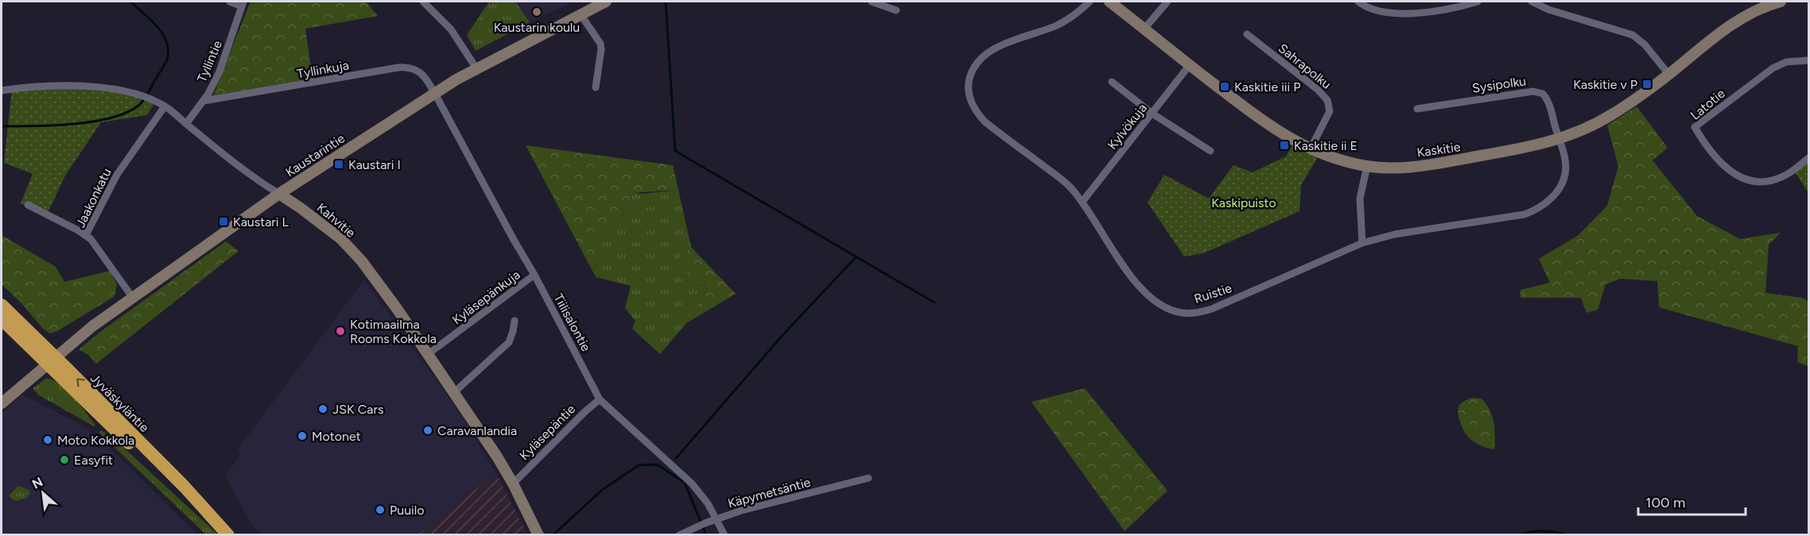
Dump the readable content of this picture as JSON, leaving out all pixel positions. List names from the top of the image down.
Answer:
{
  "streets": {
    "highway": ["Jyväskyläntie"],
    "street": [
      "Tyllintie",
      "Sahrapolku",
      "Tyllinkuja",
      "Sysipolku",
      "Latotie",
      "Kylvökuja",
      "Kaskitie",
      "Kaustarintie",
      "Jaakonkatu",
      "Kahvitie",
      "Ruistie",
      "Kyläsepänkuja",
      "Tiilisalontie",
      "Kyläsepäntie",
      "Käpymetsäntie"
    ]
  },
  "crossings": [
    ["Tyllintie", "Tyllinkuja"],
    ["Tyllintie", "Kahvitie"],
    ["Sahrapolku", "Kaskitie"],
    ["Tyllinkuja", "Kaustarintie"],
    ["Tyllinkuja", "Tiilisalontie"],
    ["Sysipolku", "Kaskitie"],
    ["Sysipolku", "Ruistie"],
    ["Kylvökuja", "Kaskitie"],
    ["Kylvökuja", "Ruistie"],
    ["Kaskitie", "Ruistie"],
    ["Kaustarintie", "Jaakonkatu"],
    ["Kaustarintie", "Kahvitie"],
    ["Kaustarintie", "Tiilisalontie"],
    ["Kaustarintie", "Jyväskyläntie"],
    ["Jaakonkatu", "Kahvitie"],
    ["Kahvitie", "Kyläsepänkuja"],
    ["Kahvitie", "Kyläsepäntie"],
    ["Kyläsepänkuja", "Tiilisalontie"],
    ["Tiilisalontie", "Kyläsepäntie"],
    ["Tiilisalontie", "Käpymetsäntie"]
  ],
  "parks": ["Kaskipuisto"],
  "places": {
    "other": [
      "Kaustarin koulu",
      "Kotimaailma Rooms Kokkola",
      "JSK Cars",
      "Caravanlandia",
      "Motonet",
      "Moto Kokkola",
      "Easyfit",
      "Puuilo"
    ],
    "transit": [
      "Kaskitie v P",
      "Kaskitie iii P",
      "Kaskitie ii E",
      "Kaustari I",
      "Kaustari L"
    ]
  },
  "scale_bar": "100 m",
  "north": "top left"
}
